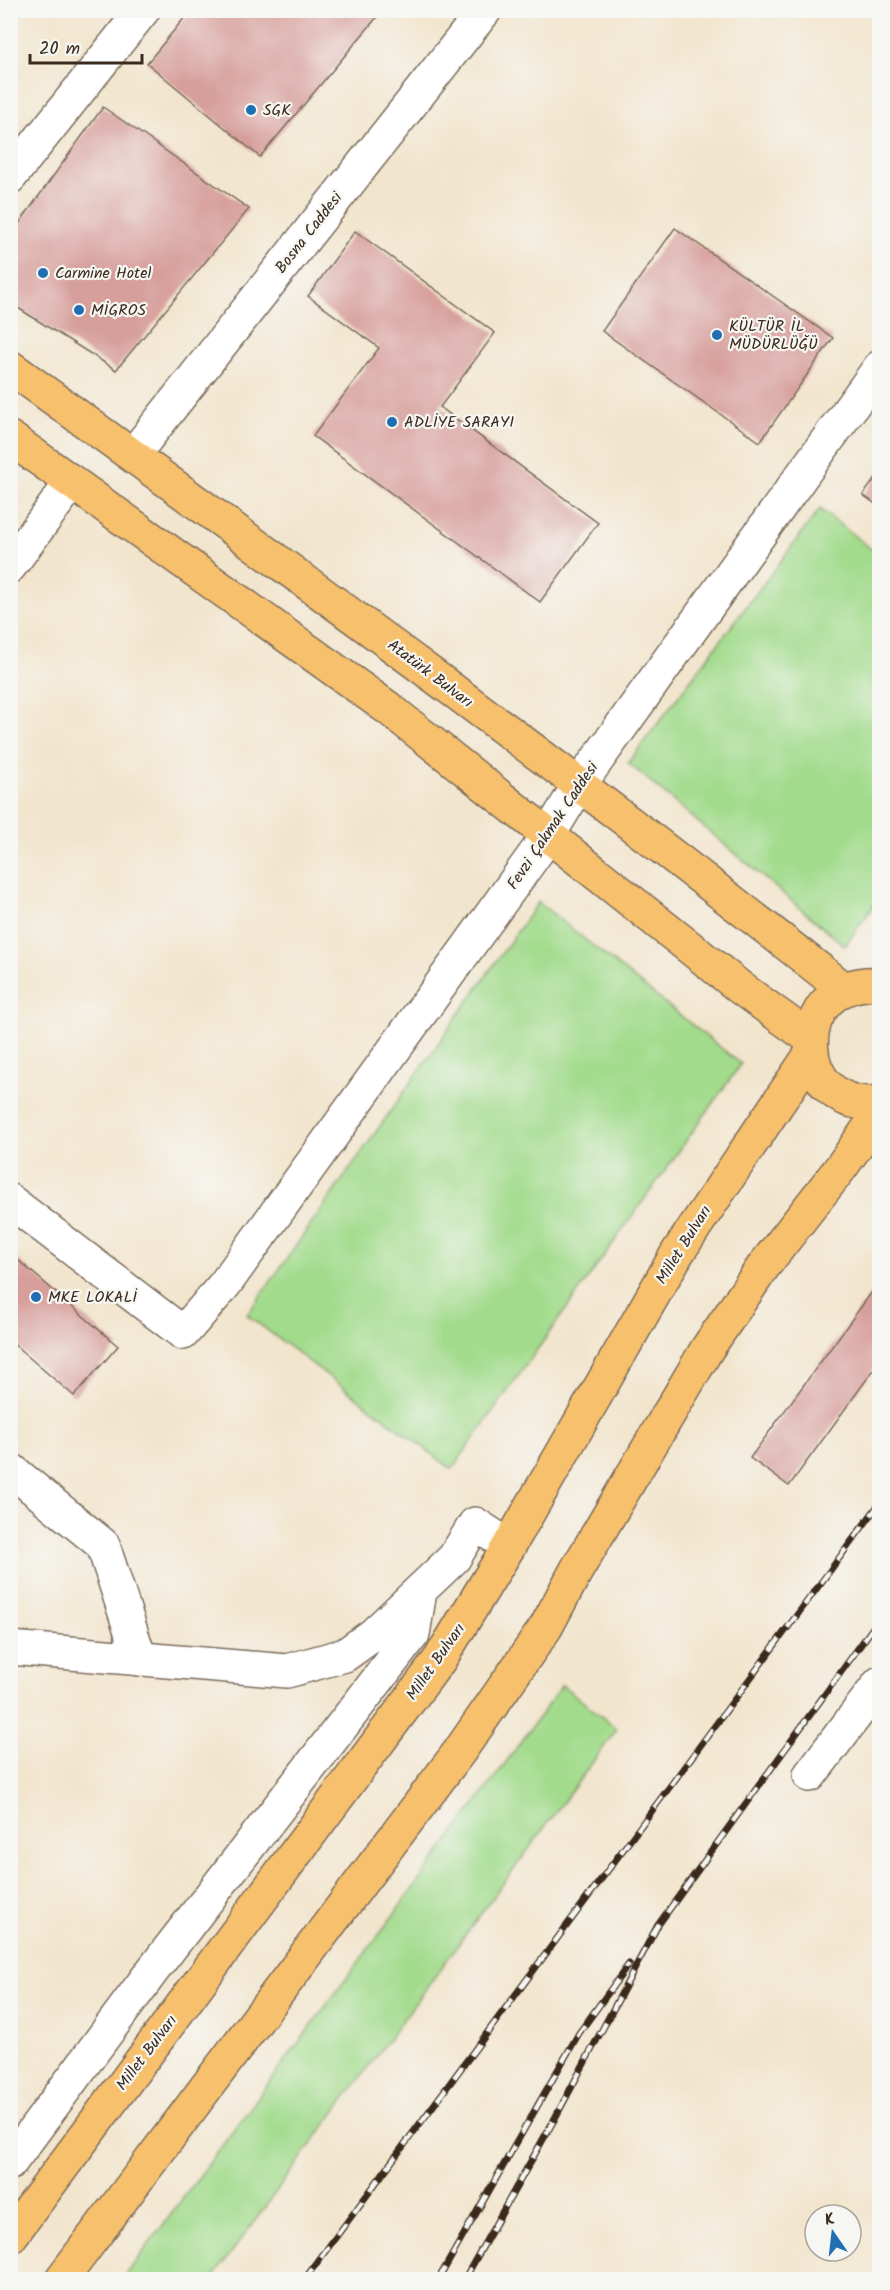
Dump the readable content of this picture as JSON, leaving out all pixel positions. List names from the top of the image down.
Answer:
{
  "streets": {
    "main road": ["Atatürk Bulvarı", "Millet Bulvarı"],
    "street": ["Bosna Caddesi", "Fevzi Çakmak Caddesi"]
  },
  "crossings": [
    ["Bosna Caddesi", "Atatürk Bulvarı"],
    ["Atatürk Bulvarı", "Fevzi Çakmak Caddesi"],
    ["Atatürk Bulvarı", "Millet Bulvarı"]
  ],
  "places": [
    "SGK",
    "Carmine Hotel",
    "MİGROS",
    "KÜLTÜR İL MÜDÜRLÜĞÜ",
    "ADLİYE SARAYI",
    "MKE LOKALİ"
  ],
  "scale_bar": "20 m",
  "north": "top"
}
